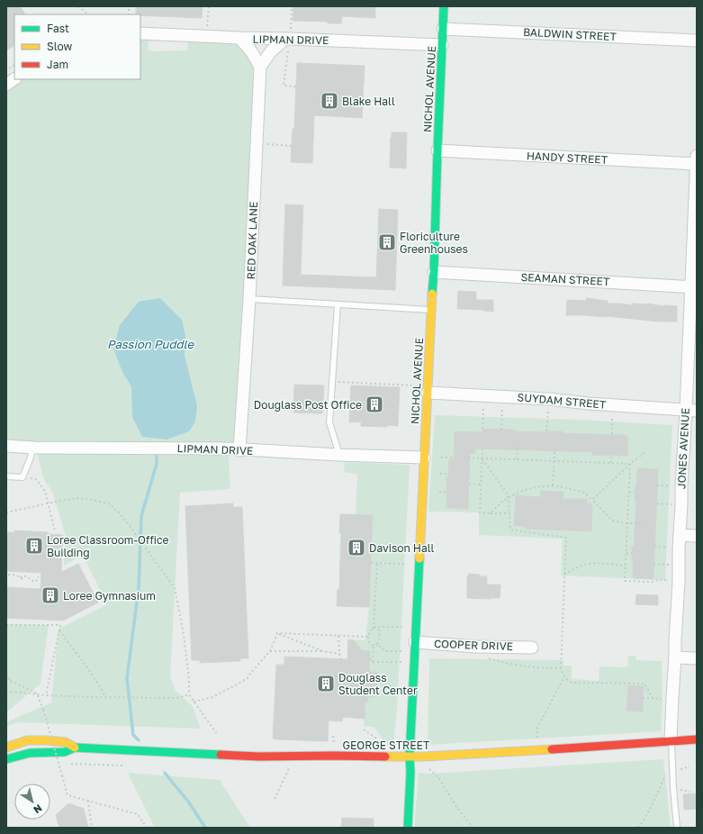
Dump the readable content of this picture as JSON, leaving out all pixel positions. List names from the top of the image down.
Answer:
{
  "streets": {
    "street": [
      "BALDWIN STREET",
      "LIPMAN DRIVE",
      "NICHOL AVENUE",
      "HANDY STREET",
      "RED OAK LANE",
      "SEAMAN STREET",
      "SUYDAM STREET",
      "JONES AVENUE",
      "COOPER DRIVE",
      "GEORGE STREET"
    ]
  },
  "crossings": [
    ["BALDWIN STREET", "NICHOL AVENUE"],
    ["LIPMAN DRIVE", "NICHOL AVENUE"],
    ["LIPMAN DRIVE", "RED OAK LANE"],
    ["NICHOL AVENUE", "HANDY STREET"],
    ["NICHOL AVENUE", "SEAMAN STREET"],
    ["NICHOL AVENUE", "SUYDAM STREET"],
    ["NICHOL AVENUE", "COOPER DRIVE"],
    ["NICHOL AVENUE", "GEORGE STREET"],
    ["HANDY STREET", "JONES AVENUE"],
    ["SEAMAN STREET", "JONES AVENUE"],
    ["SUYDAM STREET", "JONES AVENUE"],
    ["JONES AVENUE", "GEORGE STREET"]
  ],
  "water": ["Passion Puddle"],
  "places": {
    "building": [
      "Blake Hall",
      "Floriculture Greenhouses",
      "Douglass Post Office",
      "Loree Classroom-Office Building",
      "Davison Hall",
      "Loree Gymnasium",
      "Douglass Student Center"
    ]
  },
  "legend": ["Fast", "Slow", "Jam"],
  "north": "bottom right"
}
